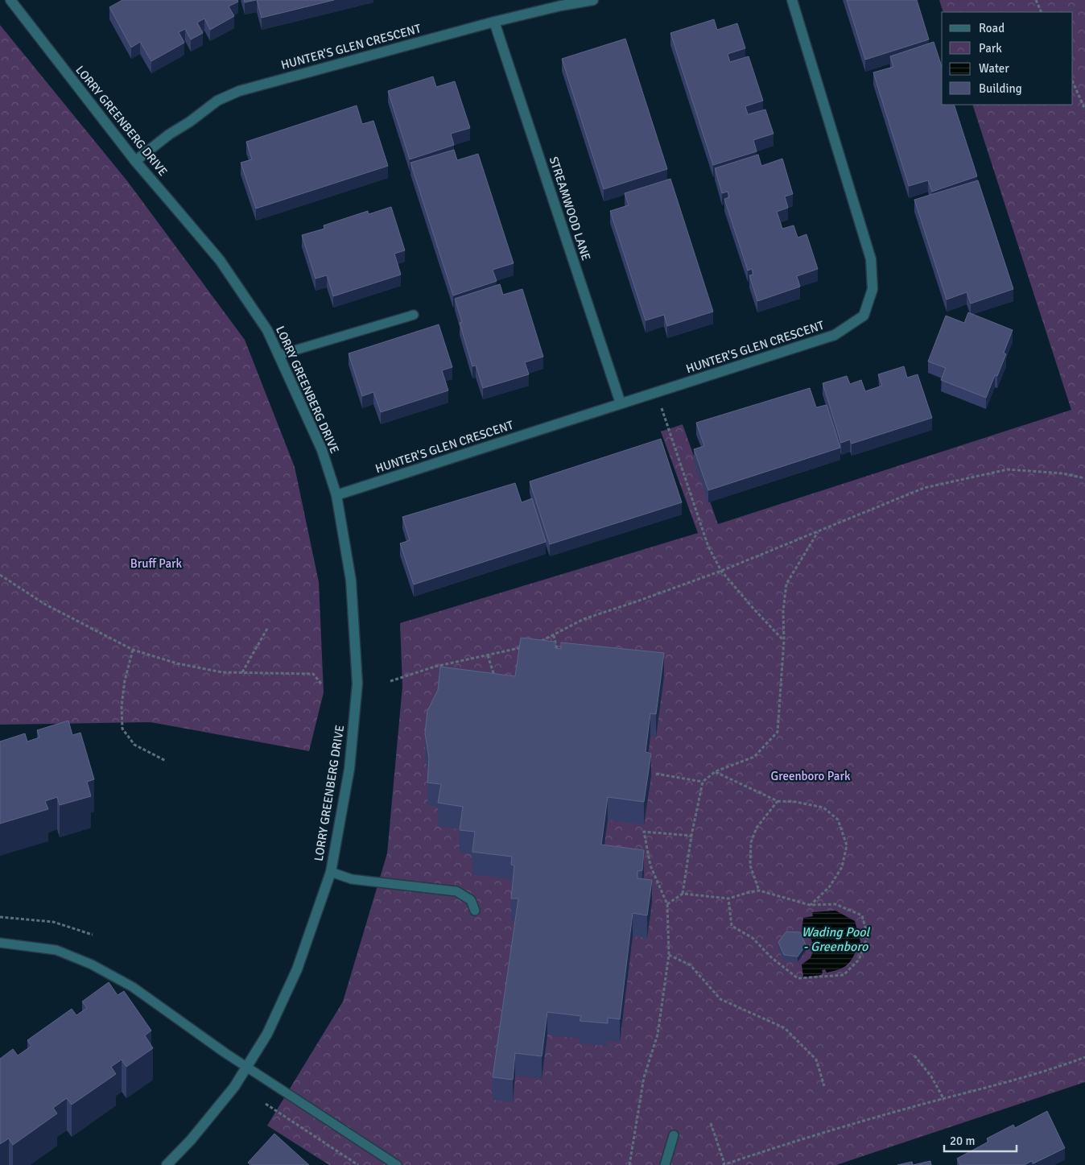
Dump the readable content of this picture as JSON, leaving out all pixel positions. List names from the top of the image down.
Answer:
{
  "streets": {
    "street": ["HUNTER'S GLEN CRESCENT", "LORRY GREENBERG DRIVE", "STREAMWOOD LANE"]
  },
  "crossings": [
    ["HUNTER'S GLEN CRESCENT", "LORRY GREENBERG DRIVE"],
    ["HUNTER'S GLEN CRESCENT", "STREAMWOOD LANE"]
  ],
  "water": ["Wading Pool - Greenboro"],
  "parks": ["Bruff Park", "Greenboro Park"],
  "legend": [
    "Road",
    "Park",
    "Water",
    "Building"
  ],
  "scale_bar": "20 m"
}
